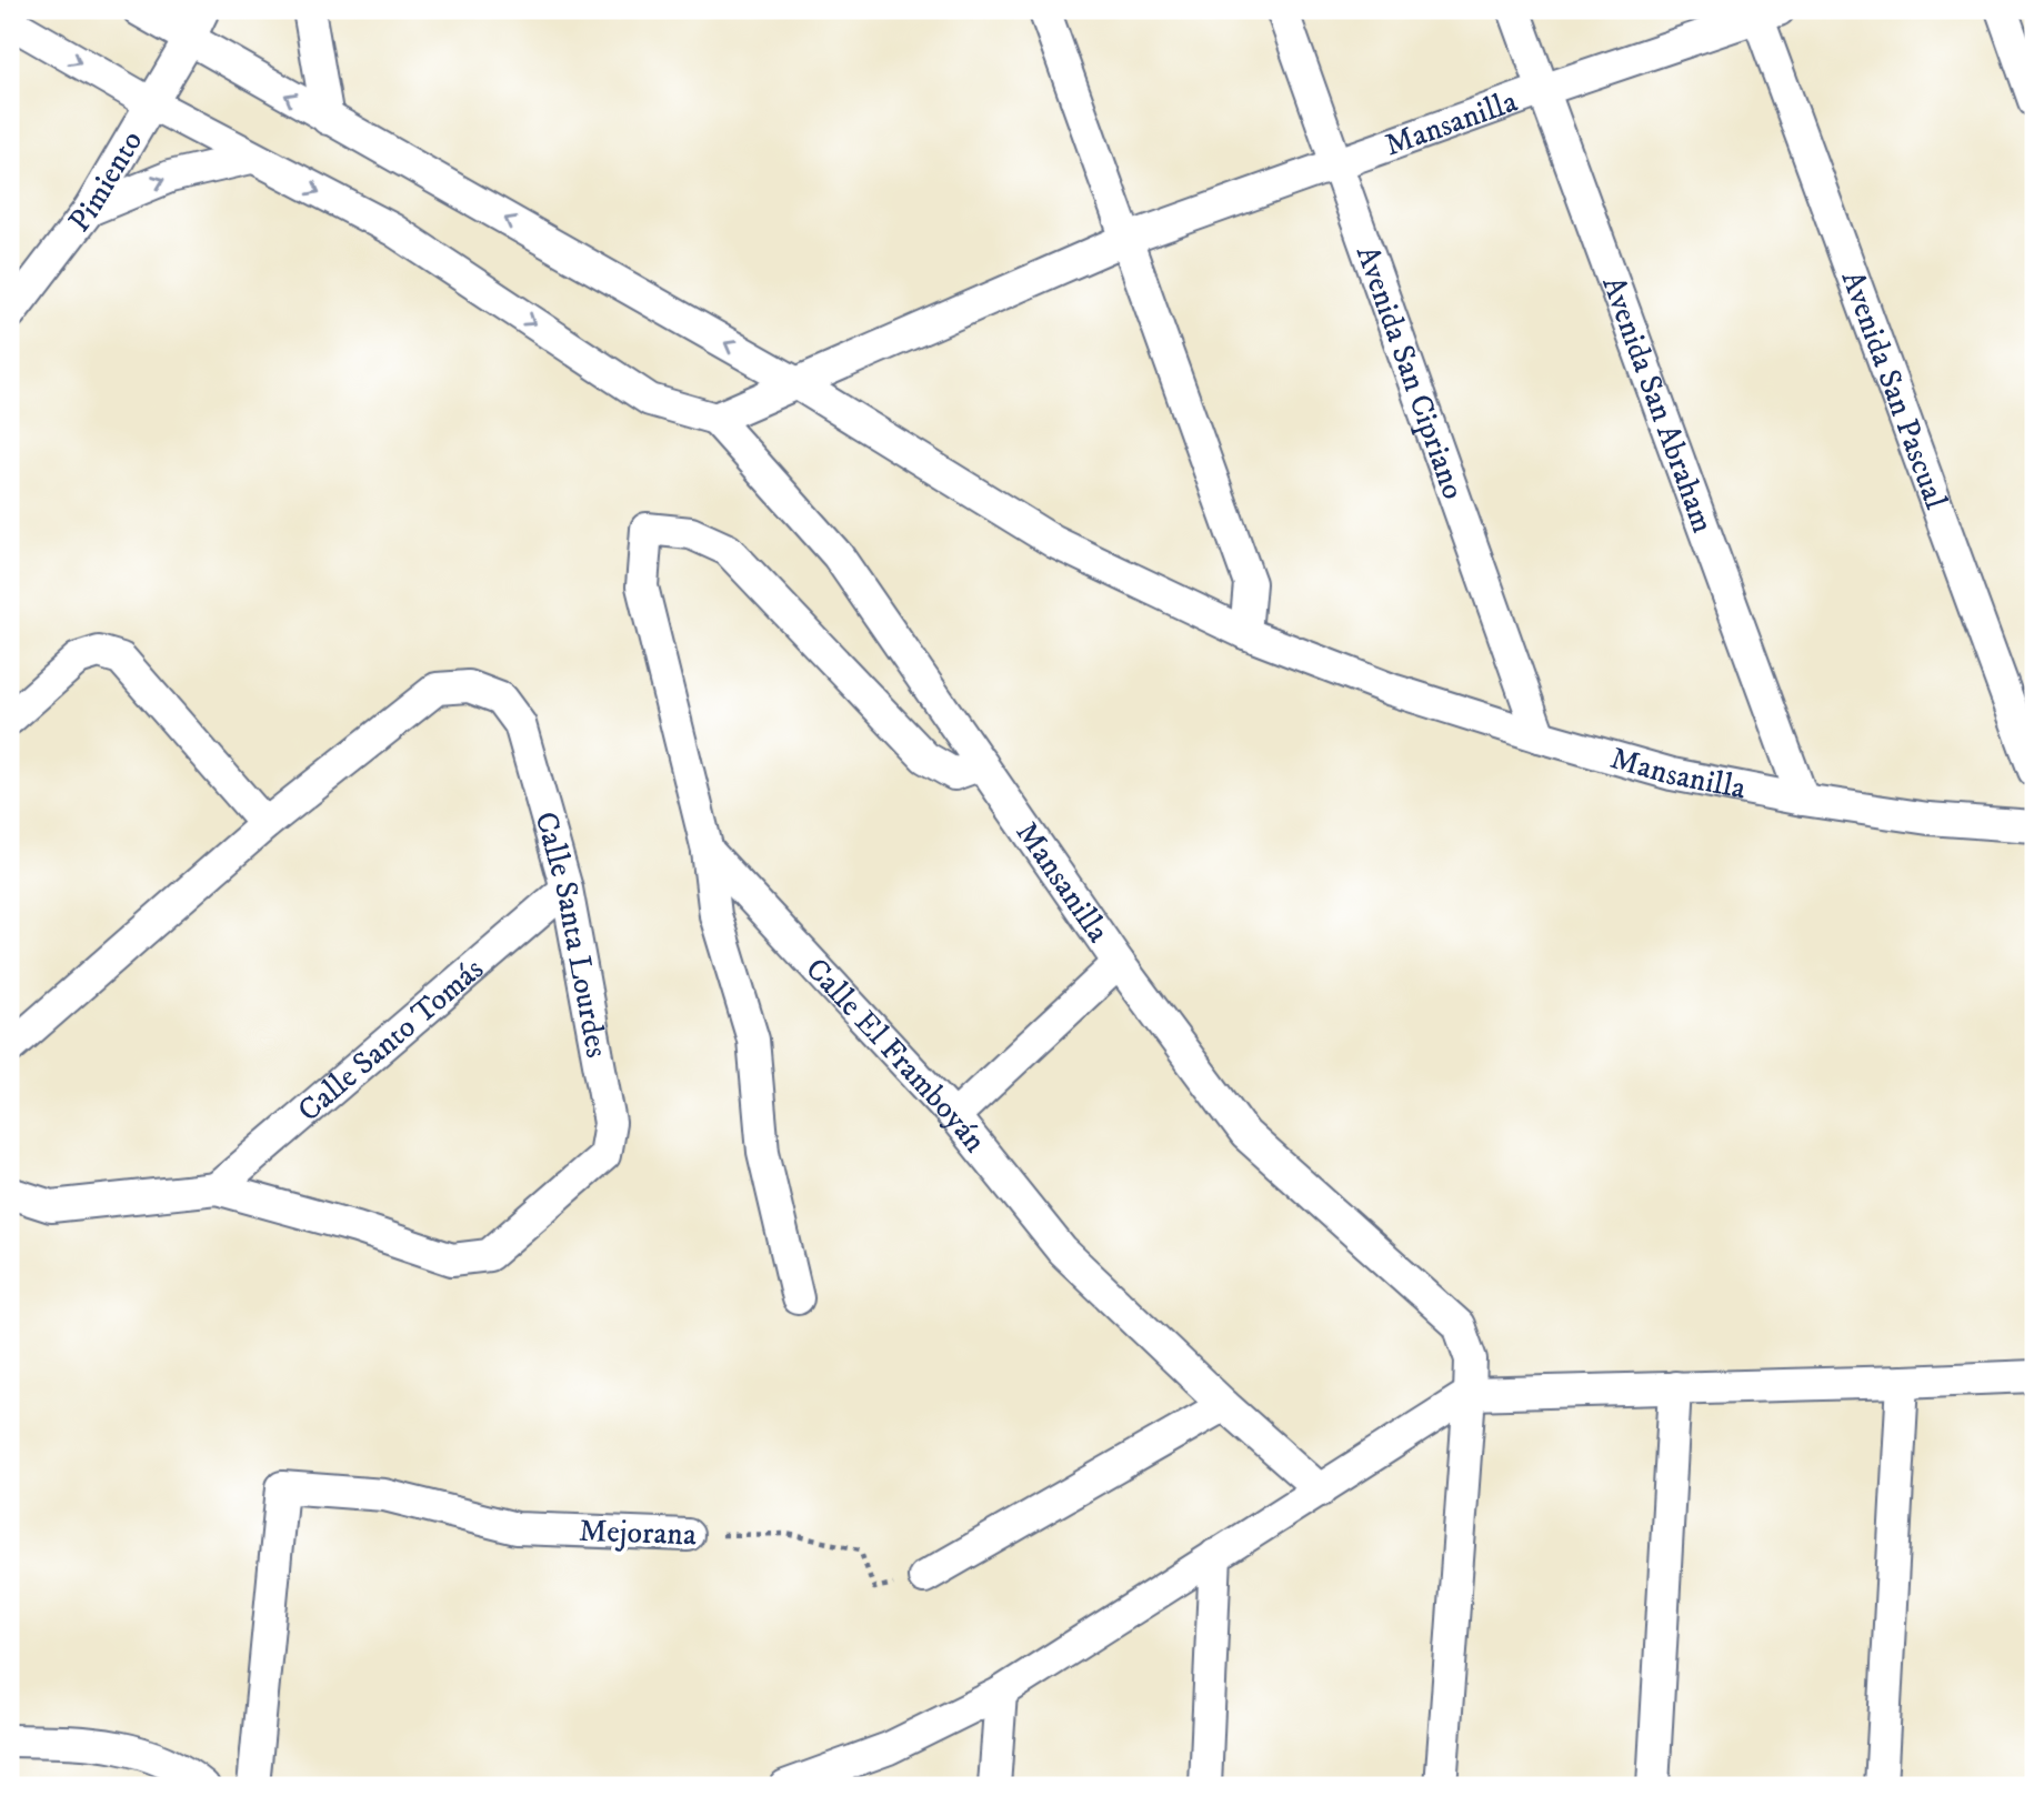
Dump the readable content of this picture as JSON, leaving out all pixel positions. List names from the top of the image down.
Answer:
{
  "streets": {
    "street": [
      "Mansanilla",
      "Pimiento",
      "Avenida San Cipriano",
      "Avenida San Pascual",
      "Avenida San Abraham",
      "Calle Santa Lourdes",
      "Calle Santo Tomás",
      "Calle El Framboyán",
      "Mejorana"
    ]
  },
  "crossings": [
    ["Mansanilla", "Avenida San Cipriano"],
    ["Mansanilla", "Avenida San Pascual"],
    ["Mansanilla", "Avenida San Abraham"],
    ["Mansanilla", "Calle El Framboyán"],
    ["Calle Santa Lourdes", "Calle Santo Tomás"]
  ]
}
